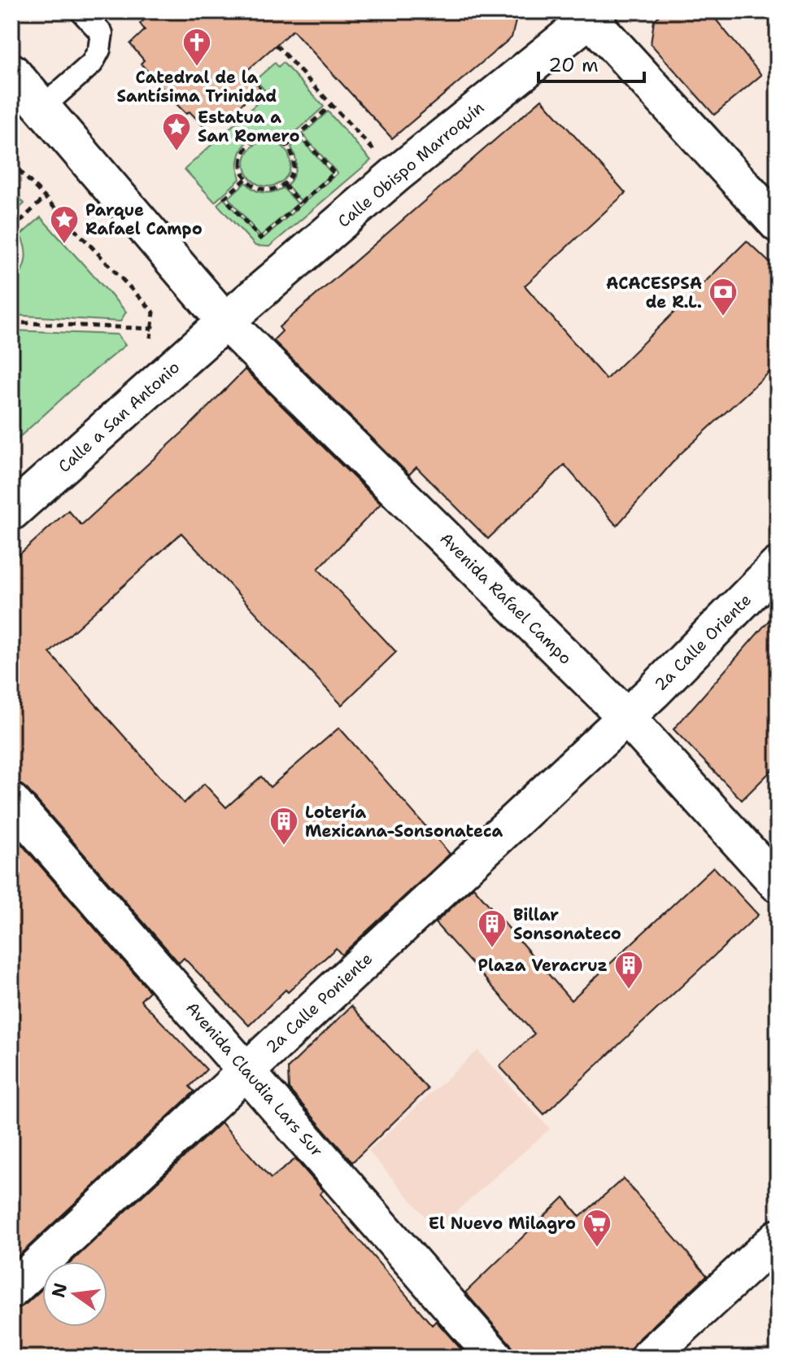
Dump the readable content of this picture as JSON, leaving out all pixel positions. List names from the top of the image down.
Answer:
{
  "streets": {
    "street": [
      "Calle Obispo Marroquín",
      "Calle a San Antonio",
      "Avenida Rafael Campo",
      "2a Calle Oriente",
      "2a Calle Poniente",
      "Avenida Claudia Lars Sur"
    ]
  },
  "crossings": [
    ["Calle Obispo Marroquín", "Calle a San Antonio"],
    ["Calle Obispo Marroquín", "Avenida Rafael Campo"],
    ["Calle a San Antonio", "Avenida Rafael Campo"],
    ["Avenida Rafael Campo", "2a Calle Oriente"],
    ["Avenida Rafael Campo", "2a Calle Poniente"],
    ["2a Calle Oriente", "2a Calle Poniente"],
    ["2a Calle Poniente", "Avenida Claudia Lars Sur"]
  ],
  "places": {
    "church": ["Catedral de la Santísima Trinidad"],
    "place": ["Estatua a San Romero", "Parque Rafael Campo"],
    "bank": ["ACACESPSA de R.L."],
    "building": ["Lotería Mexicana-Sonsonateca", "Billar Sonsonateco", "Plaza Veracruz"],
    "supermarket": ["El Nuevo Milagro"]
  },
  "scale_bar": "20 m",
  "north": "left"
}
